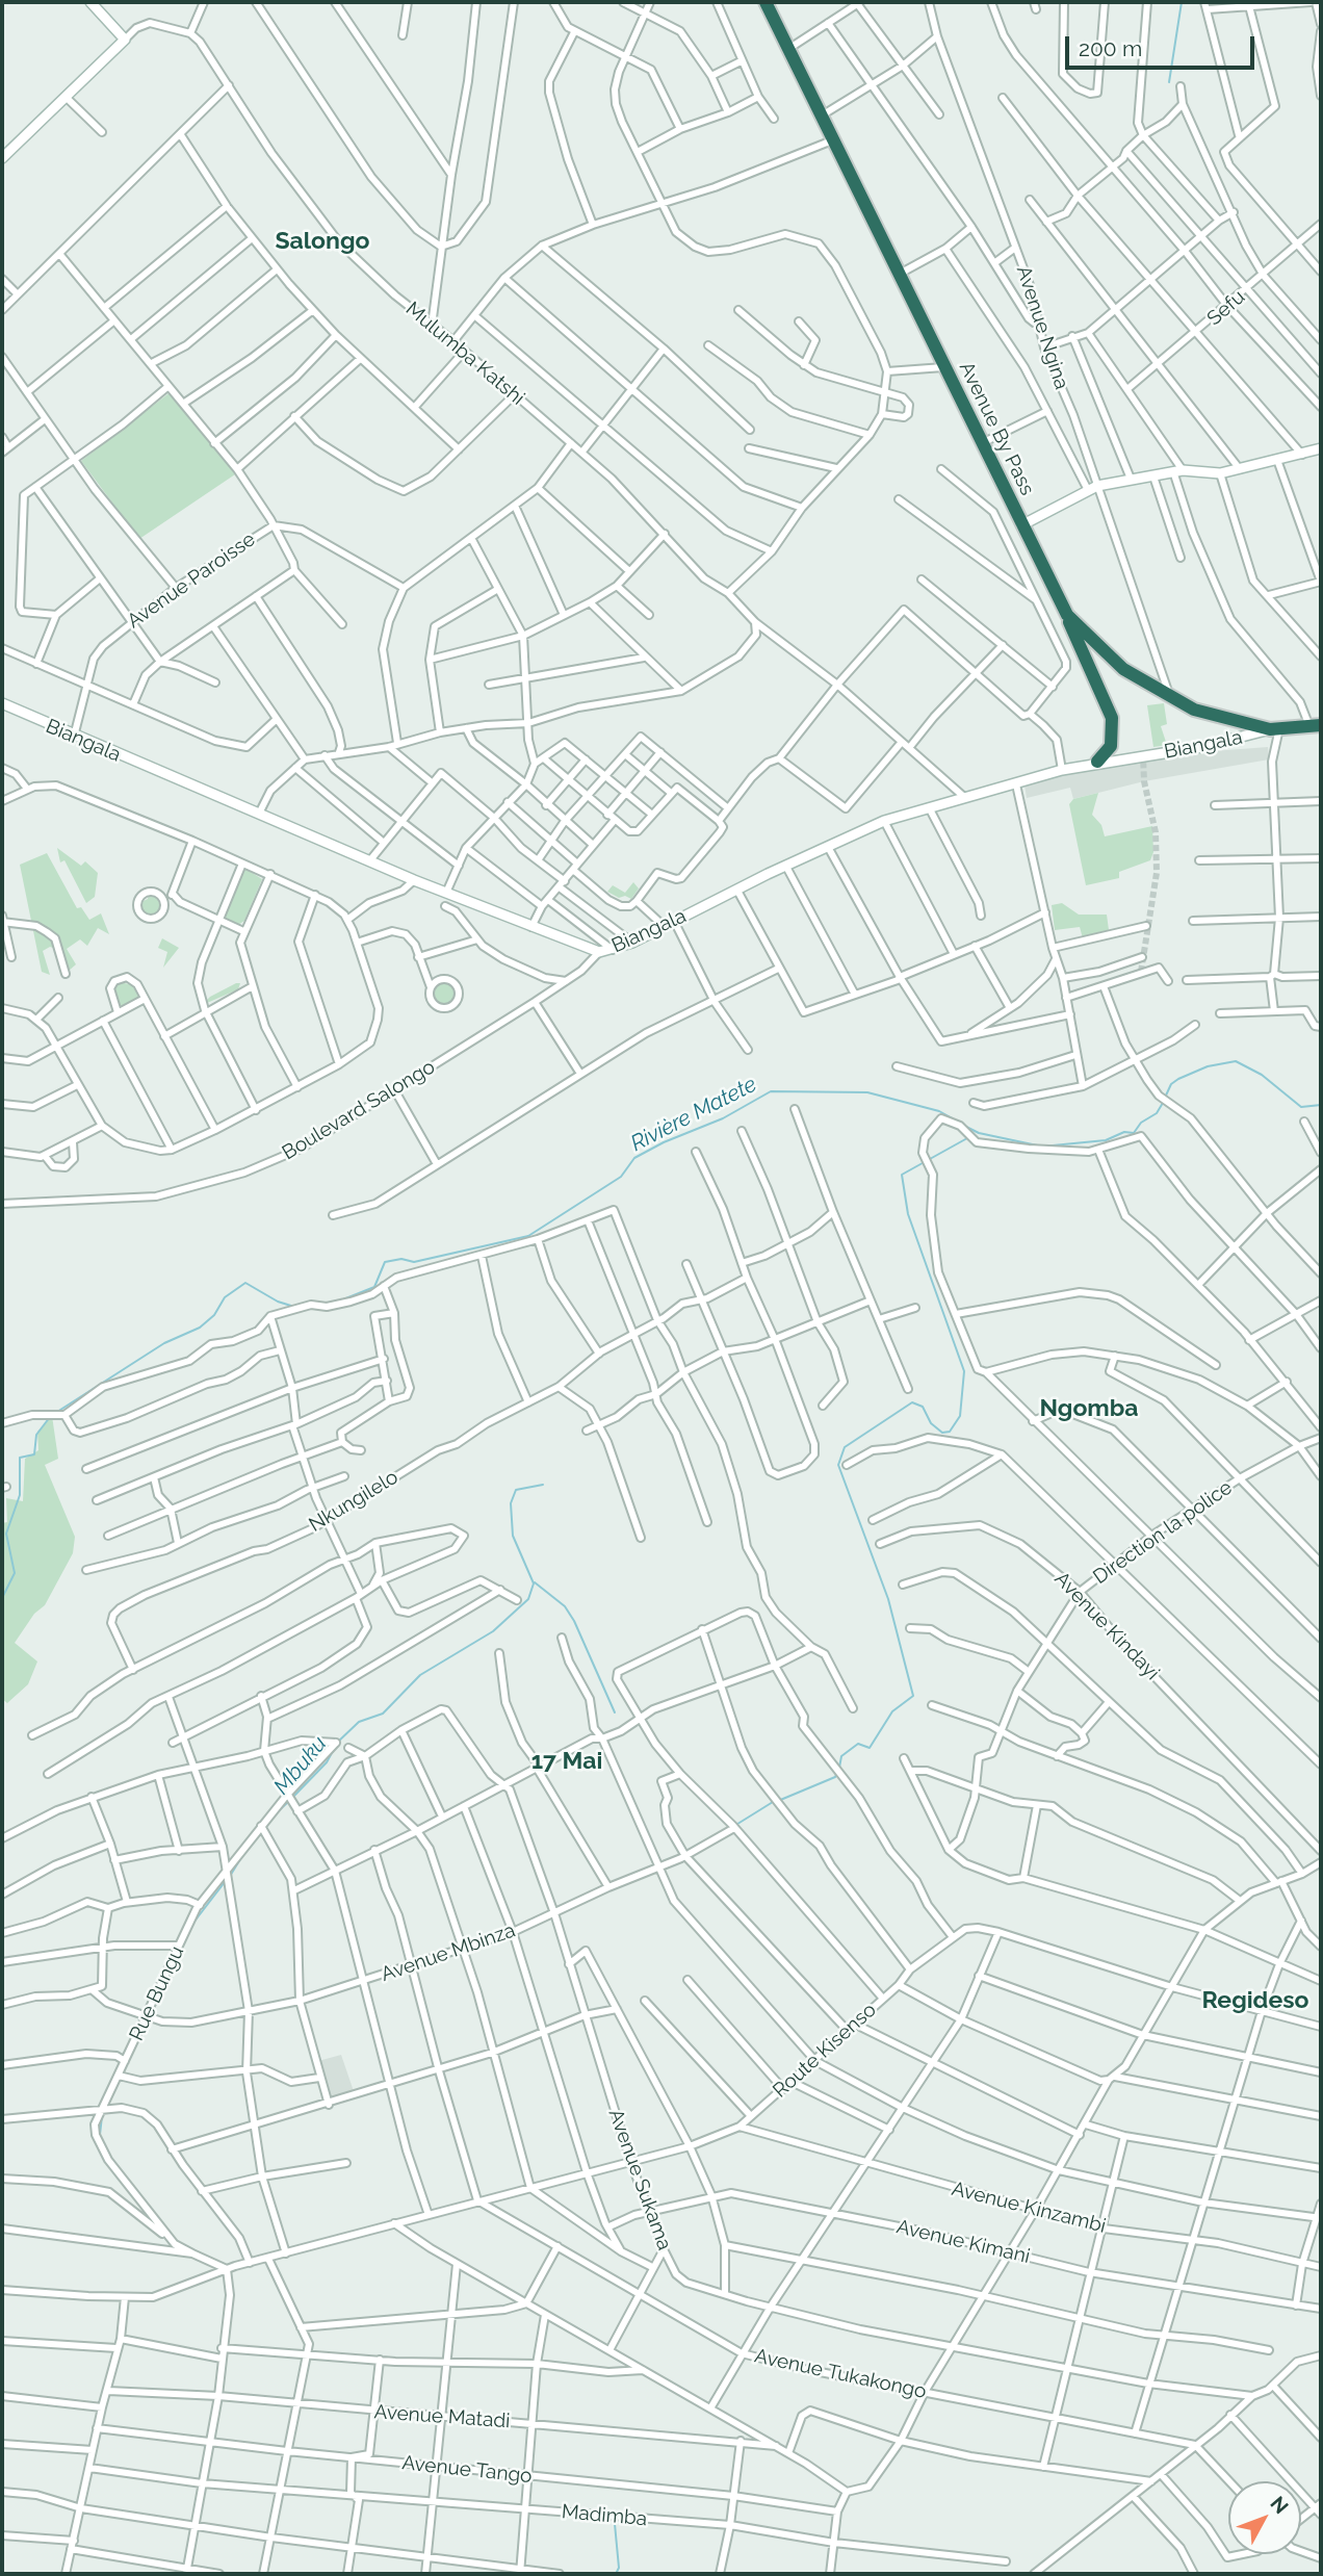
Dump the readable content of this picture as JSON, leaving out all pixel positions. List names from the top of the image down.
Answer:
{
  "streets": {
    "highway": ["Avenue By Pass"],
    "street": [
      "Sefu",
      "Avenue Ngina",
      "Mulumba Katshi",
      "Avenue Paroisse",
      "Biangala",
      "Boulevard Salongo",
      "Nkungilelo",
      "Direction la police",
      "Avenue Kindayi",
      "Avenue Mbinza",
      "Rue Bungu",
      "Route Kisenso",
      "Avenue Sukama",
      "Avenue Kinzambi",
      "Avenue Kimani",
      "Avenue Tukakongo",
      "Avenue Matadi",
      "Avenue Tango",
      "Madimba"
    ]
  },
  "crossings": [
    ["Avenue Ngina", "Avenue By Pass"],
    ["Mulumba Katshi", "Biangala"],
    ["Avenue By Pass", "Biangala"],
    ["Avenue Paroisse", "Biangala"],
    ["Biangala", "Boulevard Salongo"],
    ["Direction la police", "Avenue Kindayi"],
    ["Avenue Mbinza", "Rue Bungu"],
    ["Avenue Mbinza", "Avenue Sukama"],
    ["Route Kisenso", "Avenue Sukama"],
    ["Route Kisenso", "Avenue Kinzambi"],
    ["Route Kisenso", "Avenue Tukakongo"],
    ["Avenue Sukama", "Avenue Kimani"]
  ],
  "districts": [
    "Salongo",
    "Ngomba",
    "17 Mai",
    "Regideso"
  ],
  "water": ["Rivière Matete", "Mbuku"],
  "scale_bar": "200 m",
  "north": "top right"
}
